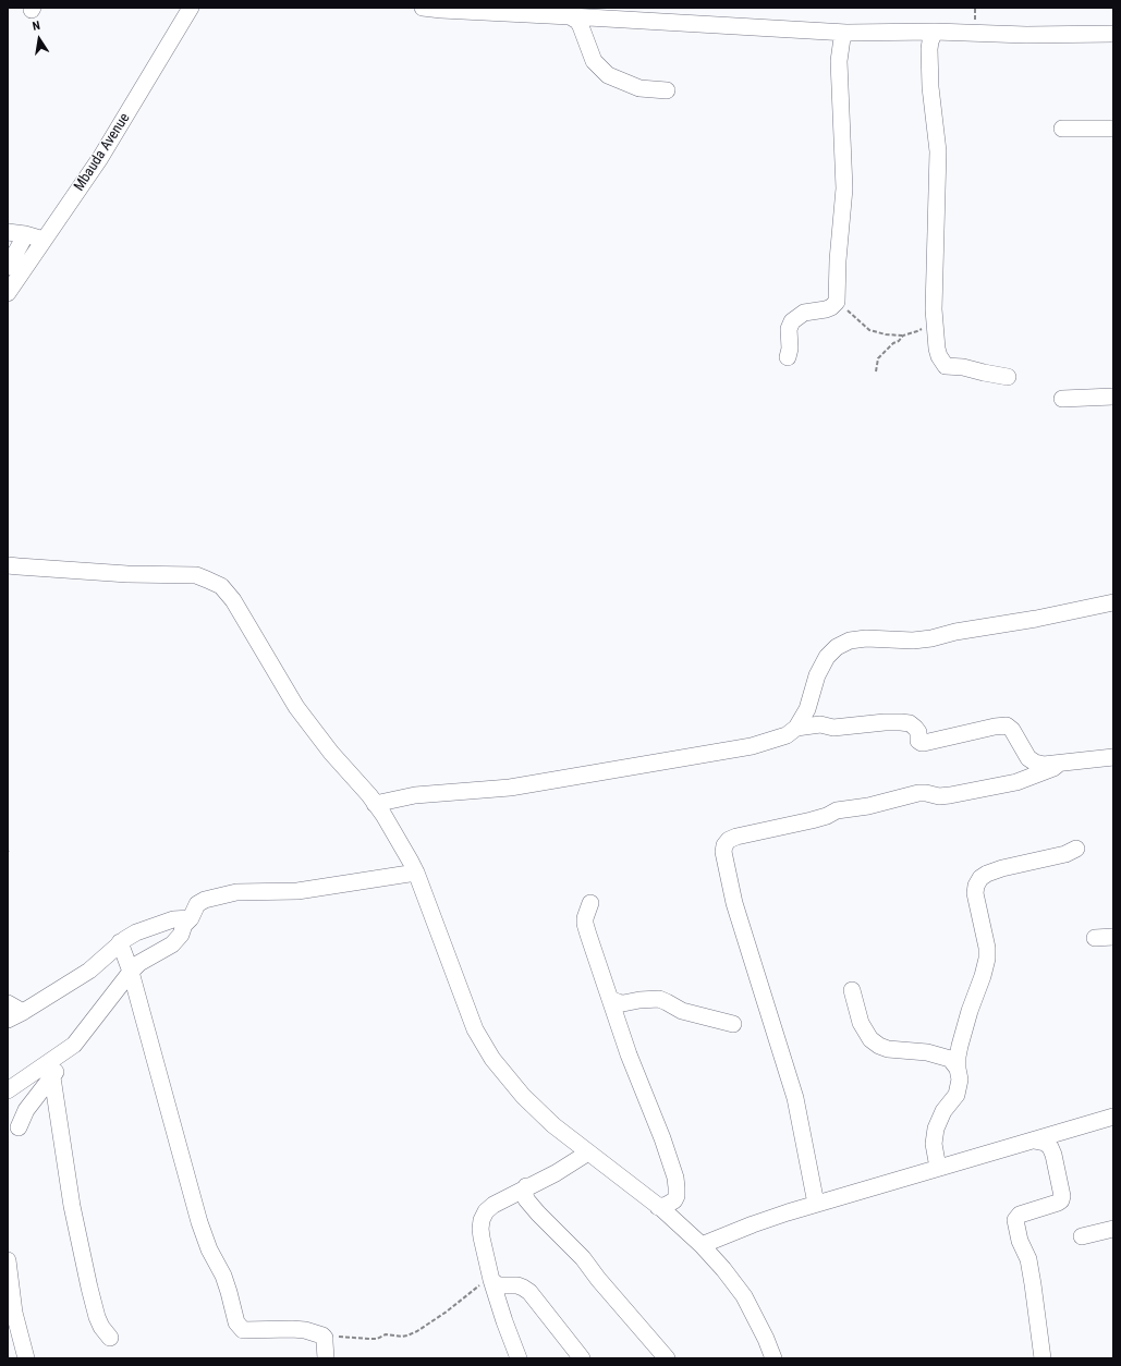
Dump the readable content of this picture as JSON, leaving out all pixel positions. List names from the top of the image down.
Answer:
{
  "streets": {
    "street": ["Mbauda Avenue"]
  },
  "north": "top"
}
